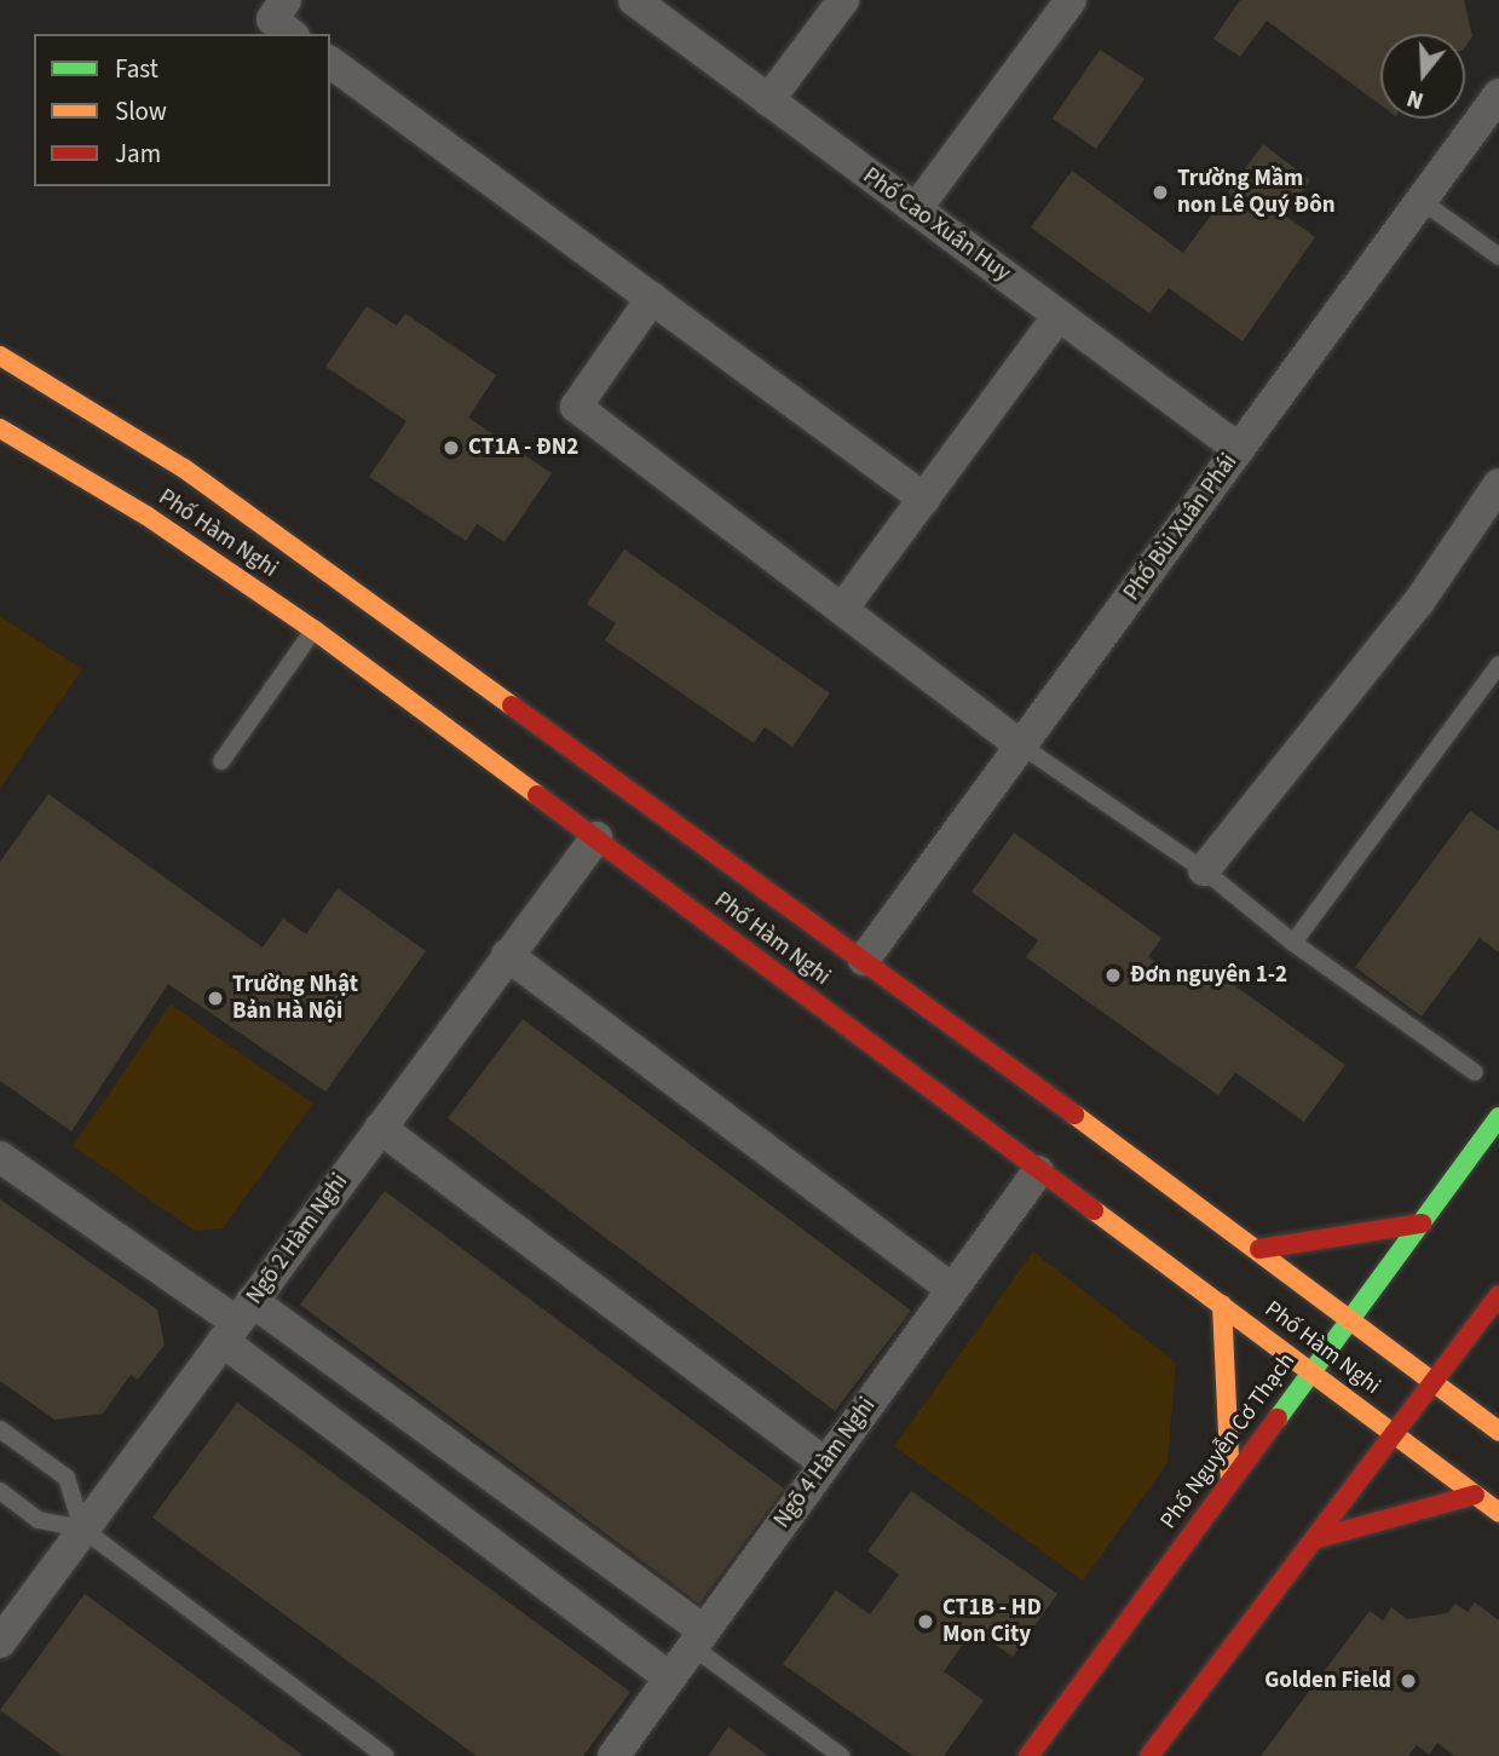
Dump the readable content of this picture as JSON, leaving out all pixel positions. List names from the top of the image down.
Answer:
{
  "streets": {
    "main road": ["Phố Hàm Nghi", "Phố Nguyễn Cơ Thạch"],
    "street": [
      "Phố Cao Xuân Huy",
      "Phố Bùi Xuân Phái",
      "Ngõ 2 Hàm Nghi",
      "Ngõ 4 Hàm Nghi"
    ]
  },
  "crossings": [
    ["Phố Cao Xuân Huy", "Phố Bùi Xuân Phái"],
    ["Phố Bùi Xuân Phái", "Phố Hàm Nghi"],
    ["Phố Hàm Nghi", "Ngõ 2 Hàm Nghi"],
    ["Phố Hàm Nghi", "Phố Nguyễn Cơ Thạch"],
    ["Phố Hàm Nghi", "Ngõ 4 Hàm Nghi"]
  ],
  "places": [
    "Trường Mầm non Lê Quý Đôn",
    "CT1A - ĐN2",
    "Đơn nguyên 1-2",
    "Trường Nhật Bản Hà Nội",
    "CT1B - HD Mon City",
    "Golden Field"
  ],
  "legend": ["Fast", "Slow", "Jam"],
  "north": "bottom"
}
